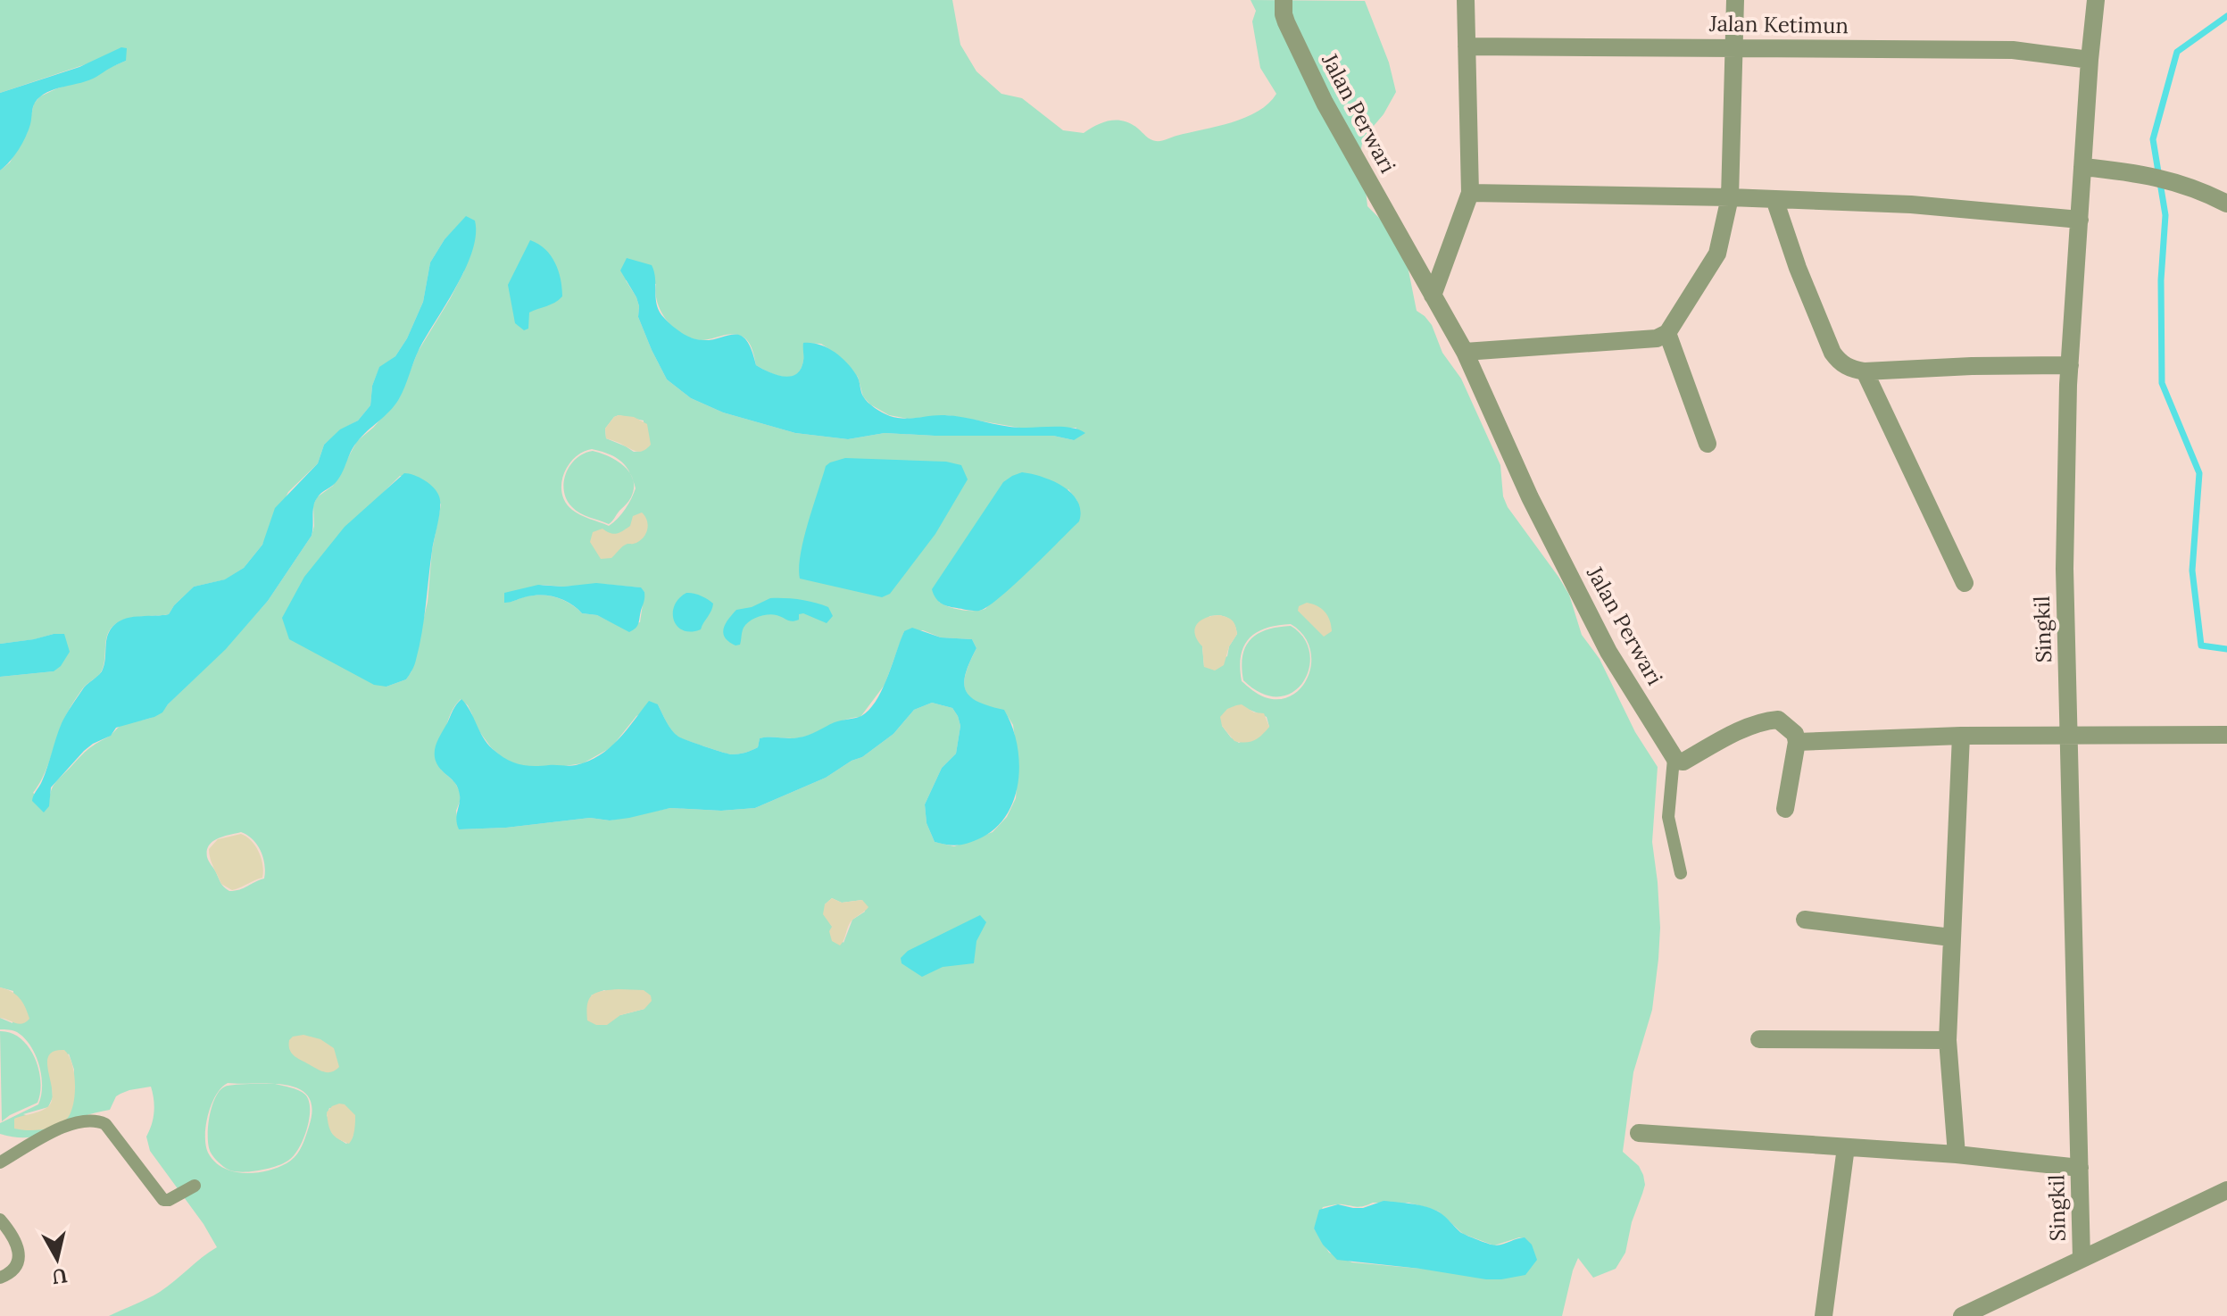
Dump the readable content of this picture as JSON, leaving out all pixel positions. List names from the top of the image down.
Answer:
{
  "streets": {
    "street": ["Jalan Ketimun", "Jalan Perwari", "Singkil"]
  },
  "crossings": [
    ["Jalan Ketimun", "Singkil"]
  ],
  "north": "bottom"
}
